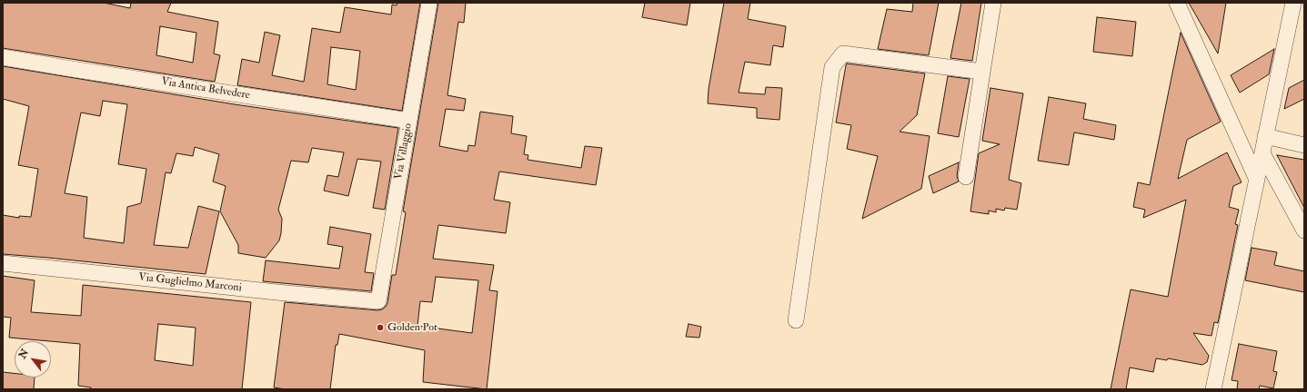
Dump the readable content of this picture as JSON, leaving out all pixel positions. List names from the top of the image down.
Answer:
{
  "streets": {
    "street": ["Via Antica Belvedere", "Via Villaggio", "Via Guglielmo Marconi"]
  },
  "crossings": [
    ["Via Antica Belvedere", "Via Villaggio"],
    ["Via Villaggio", "Via Guglielmo Marconi"]
  ],
  "places": ["Golden Pot"],
  "north": "top left"
}
